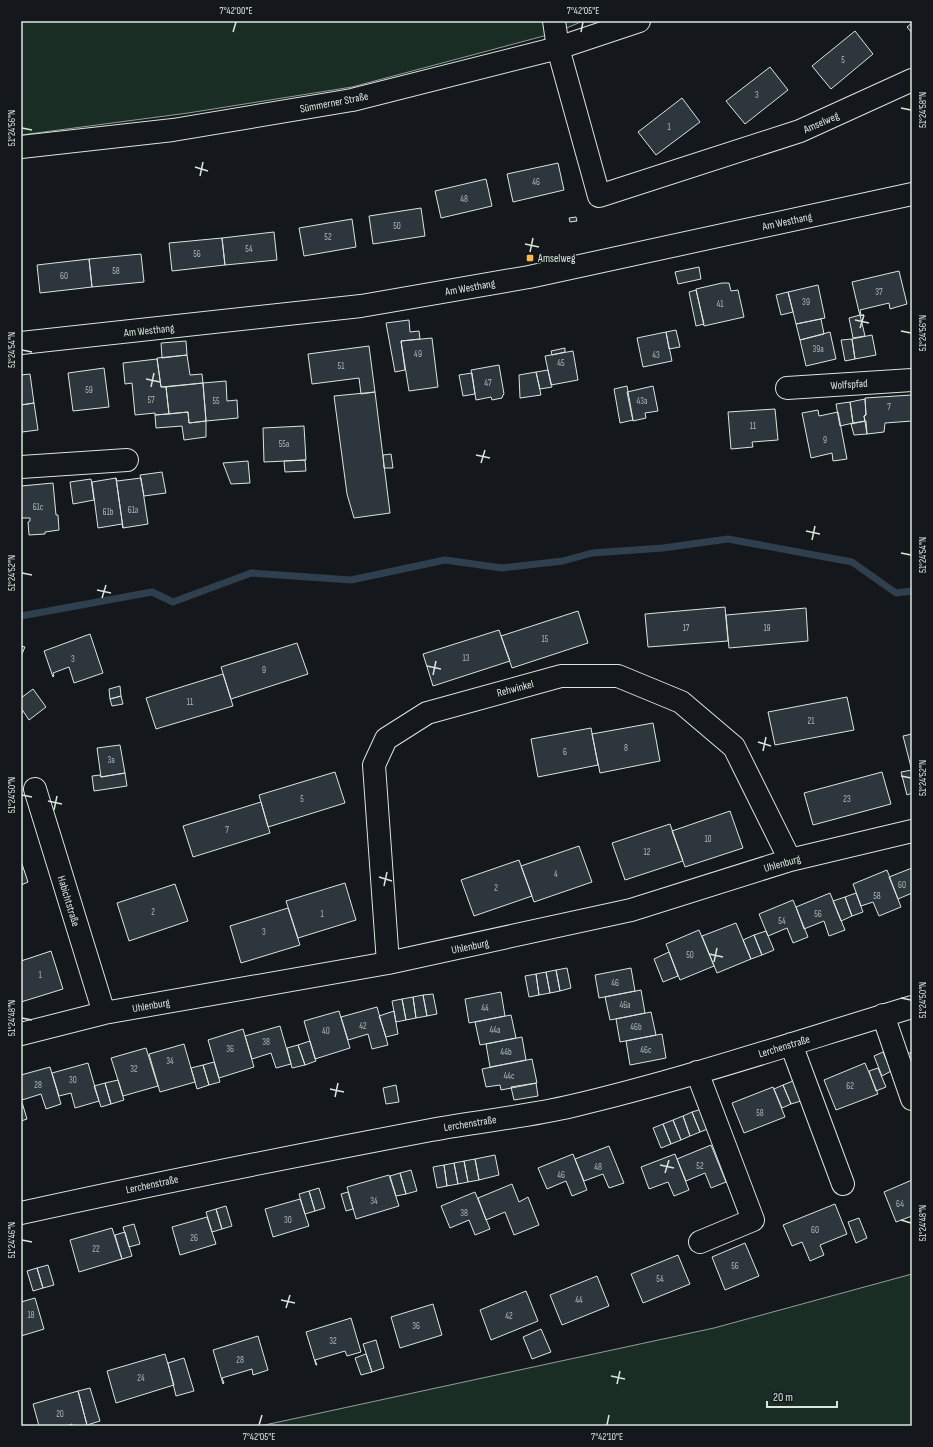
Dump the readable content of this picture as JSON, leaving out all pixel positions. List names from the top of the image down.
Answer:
{
  "streets": {
    "street": [
      "Sümmerner Straße",
      "Amselweg",
      "Am Westhang",
      "Wolfspfad",
      "Rehwinkel",
      "Uhlenburg",
      "Habichtstraße",
      "Lerchenstraße"
    ]
  },
  "crossings": [
    ["Sümmerner Straße", "Amselweg"],
    ["Rehwinkel", "Uhlenburg"],
    ["Uhlenburg", "Habichtstraße"]
  ],
  "places": {
    "transit": ["Amselweg"]
  },
  "house_numbers": [
    "5",
    "3",
    "1",
    "46",
    "48",
    "50",
    "52",
    "54",
    "56",
    "58",
    "60",
    "37",
    "39",
    "41",
    "39a",
    "49",
    "43",
    "45",
    "51",
    "47",
    "59",
    "57",
    "55",
    "43a",
    "7",
    "11",
    "9",
    "55a",
    "61c",
    "61a",
    "61b",
    "17",
    "19",
    "15",
    "13",
    "3",
    "9",
    "11",
    "21",
    "8",
    "6",
    "3a",
    "5",
    "23",
    "7",
    "10",
    "12",
    "4",
    "60",
    "2",
    "58",
    "2",
    "1",
    "56",
    "54",
    "3",
    "50",
    "1",
    "46",
    "46a",
    "44",
    "42",
    "46b",
    "44a",
    "40",
    "38",
    "36",
    "46c",
    "44b",
    "34",
    "32",
    "44c",
    "30",
    "28",
    "62",
    "58",
    "52",
    "48",
    "46",
    "34",
    "64",
    "38",
    "30",
    "60",
    "26",
    "22",
    "56",
    "54",
    "44",
    "18",
    "42",
    "36",
    "32",
    "28",
    "24",
    "20"
  ],
  "scale_bar": "20 m",
  "coordinates": [
    "7°42'00\"E",
    "7°42'05\"E",
    "51°24'58\"N",
    "51°24'56\"N",
    "51°24'54\"N",
    "51°24'52\"N",
    "51°24'50\"N",
    "51°24'48\"N",
    "51°24'46\"N",
    "7°42'10\"E"
  ]
}
